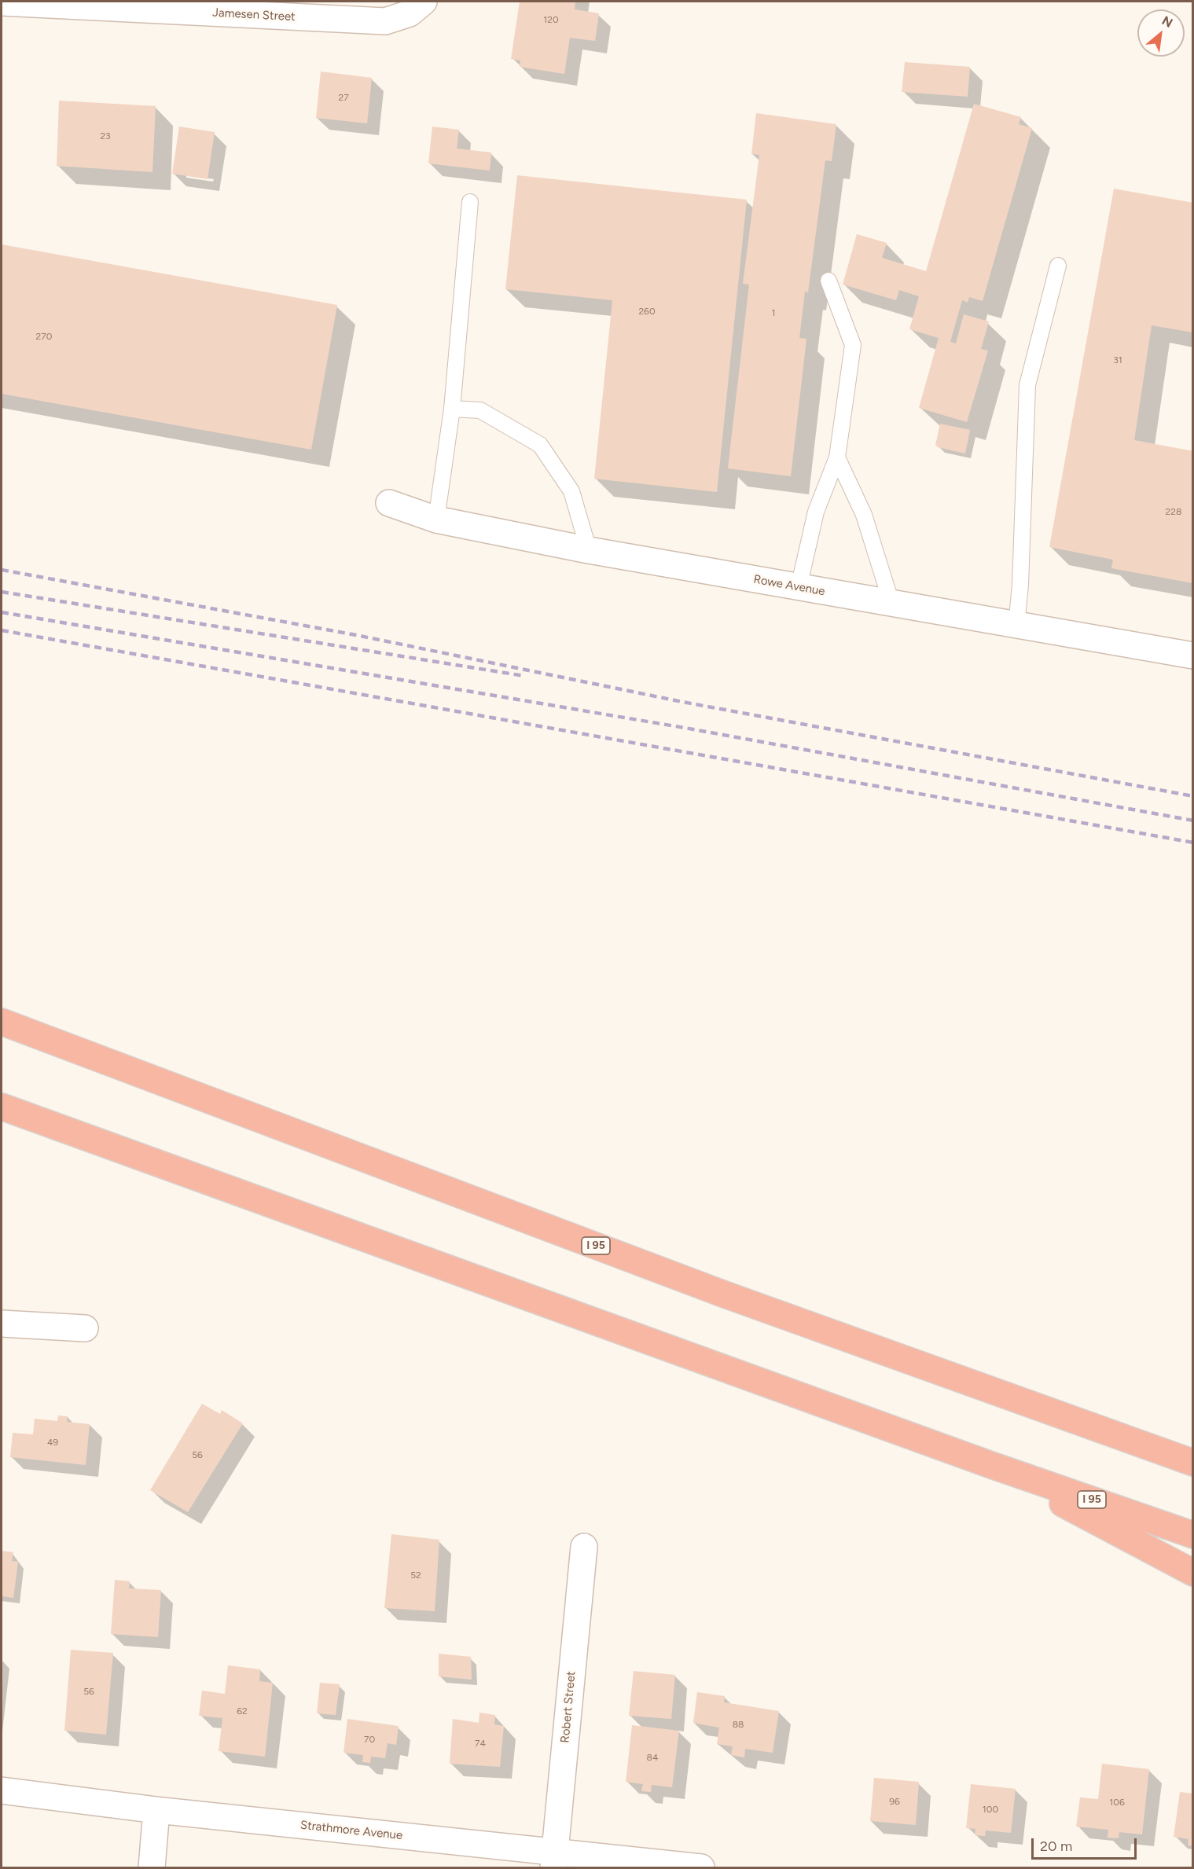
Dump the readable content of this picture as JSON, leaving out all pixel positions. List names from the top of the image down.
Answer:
{
  "streets": {
    "highway": ["I 95"],
    "street": [
      "Jamesen Street",
      "Rowe Avenue",
      "Robert Street",
      "Strathmore Avenue"
    ]
  },
  "crossings": [
    ["Robert Street", "Strathmore Avenue"]
  ],
  "house_numbers": [
    "120",
    "27",
    "23",
    "260",
    "1",
    "270",
    "31",
    "228",
    "49",
    "56",
    "52",
    "56",
    "62",
    "88",
    "70",
    "74",
    "84",
    "96",
    "106",
    "100"
  ],
  "scale_bar": "20 m",
  "north": "top right"
}
